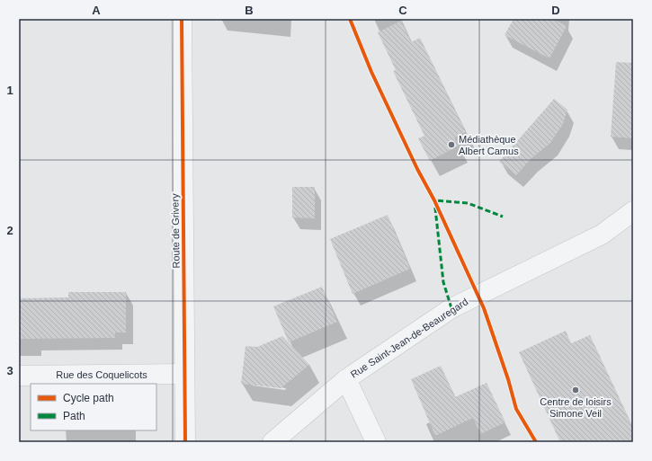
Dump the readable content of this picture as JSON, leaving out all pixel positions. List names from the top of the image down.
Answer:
{
  "streets": {
    "street": ["Route de Grivery", "Rue Saint-Jean-de-Beauregard", "Rue des Coquelicots"]
  },
  "crossings": [
    ["Route de Grivery", "Rue des Coquelicots"]
  ],
  "places": ["Médiathèque Albert Camus", "Centre de loisirs Simone Veil"],
  "legend": ["Cycle path", "Path"],
  "grid": {
    "columns": [
      "A",
      "B",
      "C",
      "D"
    ],
    "rows": ["1", "2", "3"]
  }
}
